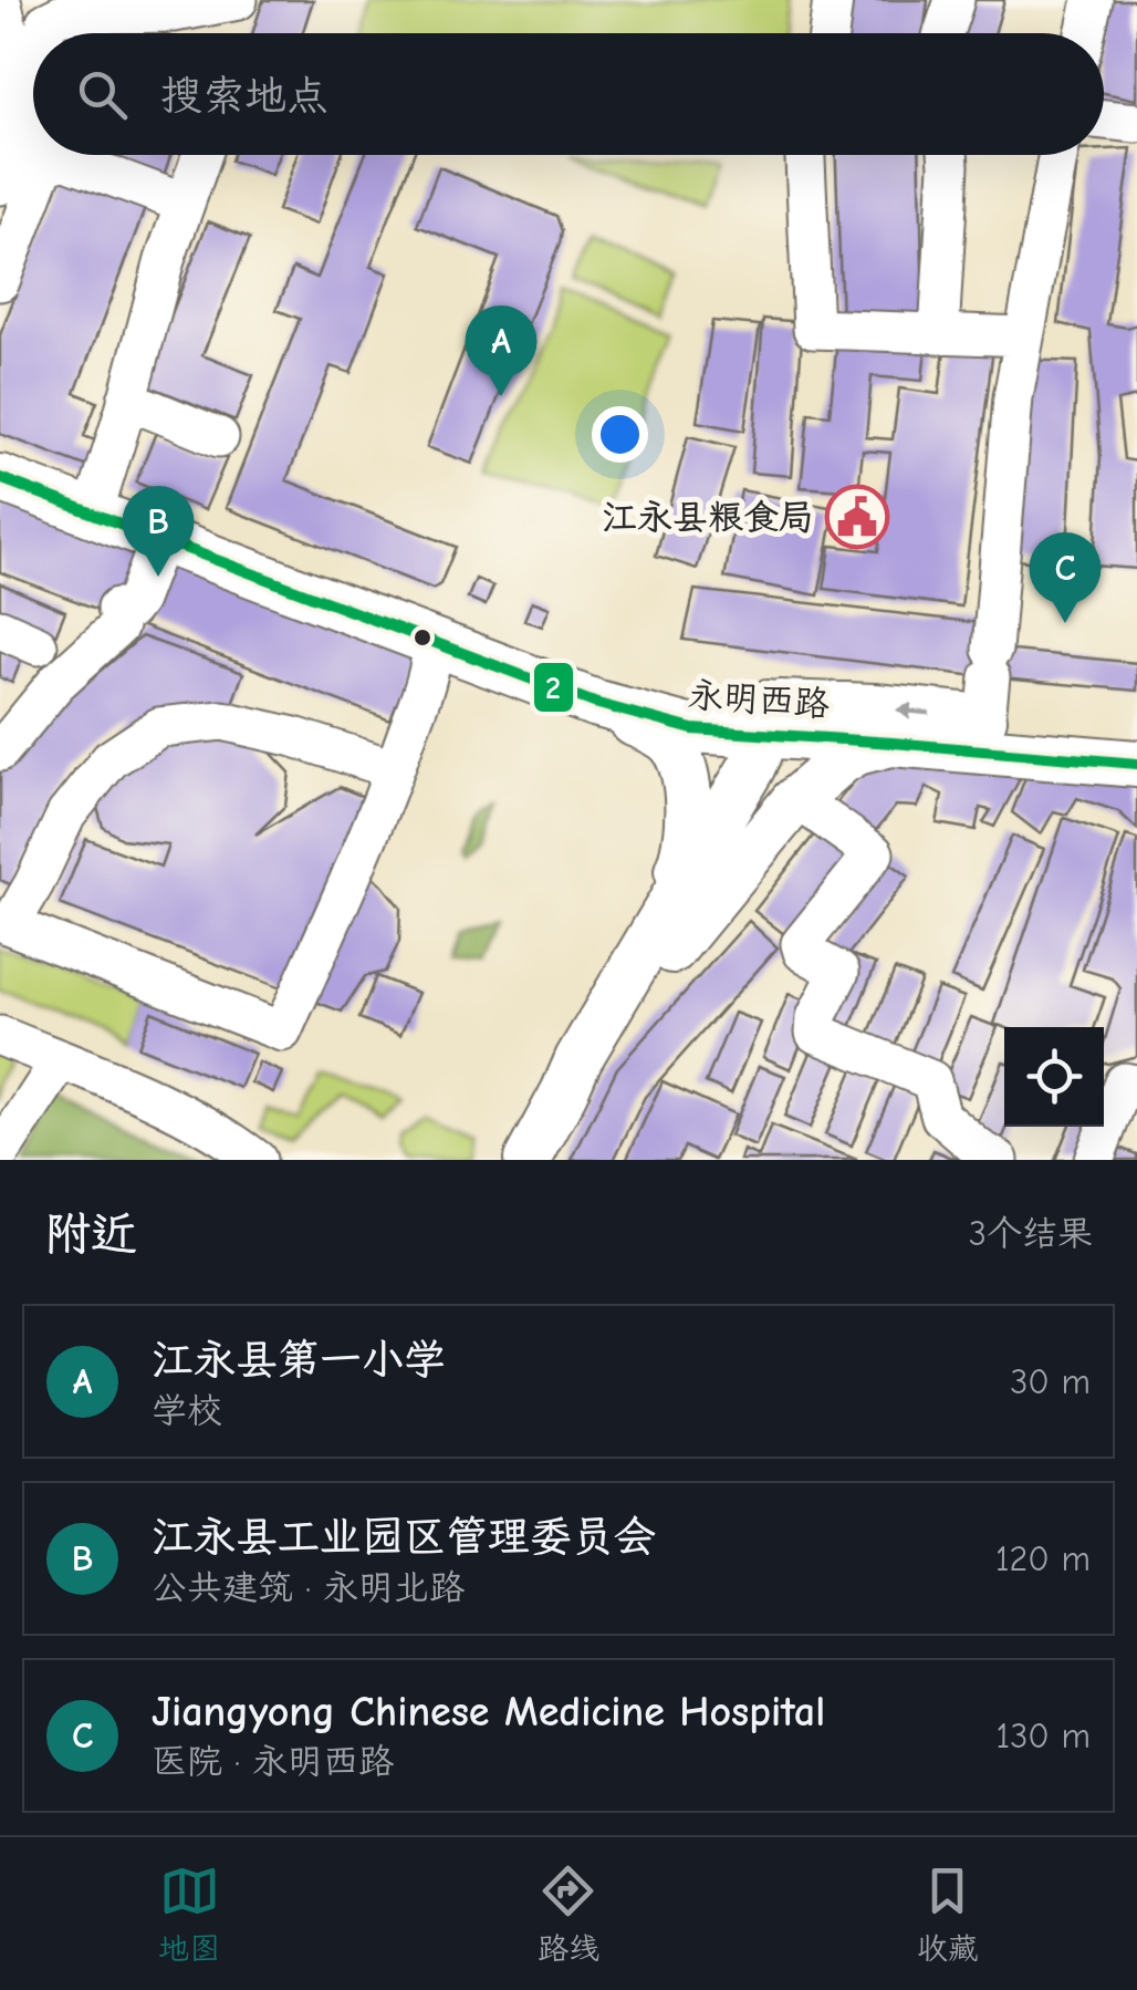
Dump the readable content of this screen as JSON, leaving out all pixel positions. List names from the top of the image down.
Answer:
{
  "streets": {
    "main road": ["永明西路"]
  },
  "places": {
    "public building": ["江永县粮食局"]
  },
  "lines": ["transit line 2"],
  "page": {
    "search": "搜索地点",
    "pins": ["A", "B", "C"],
    "heading": ["附近", "3个结果"],
    "list": [
      {
        "mark": "A",
        "name": "江永县第一小学",
        "note": "学校",
        "value": "30 m"
      },
      {
        "mark": "B",
        "name": "江永县工业园区管理委员会",
        "note": "公共建筑 · 永明北路",
        "value": "120 m"
      },
      {
        "mark": "C",
        "name": "Jiangyong Chinese Medicine Hospital",
        "note": "医院 · 永明西路",
        "value": "130 m"
      }
    ],
    "nav": ["地图", "路线", "收藏"]
  }
}
